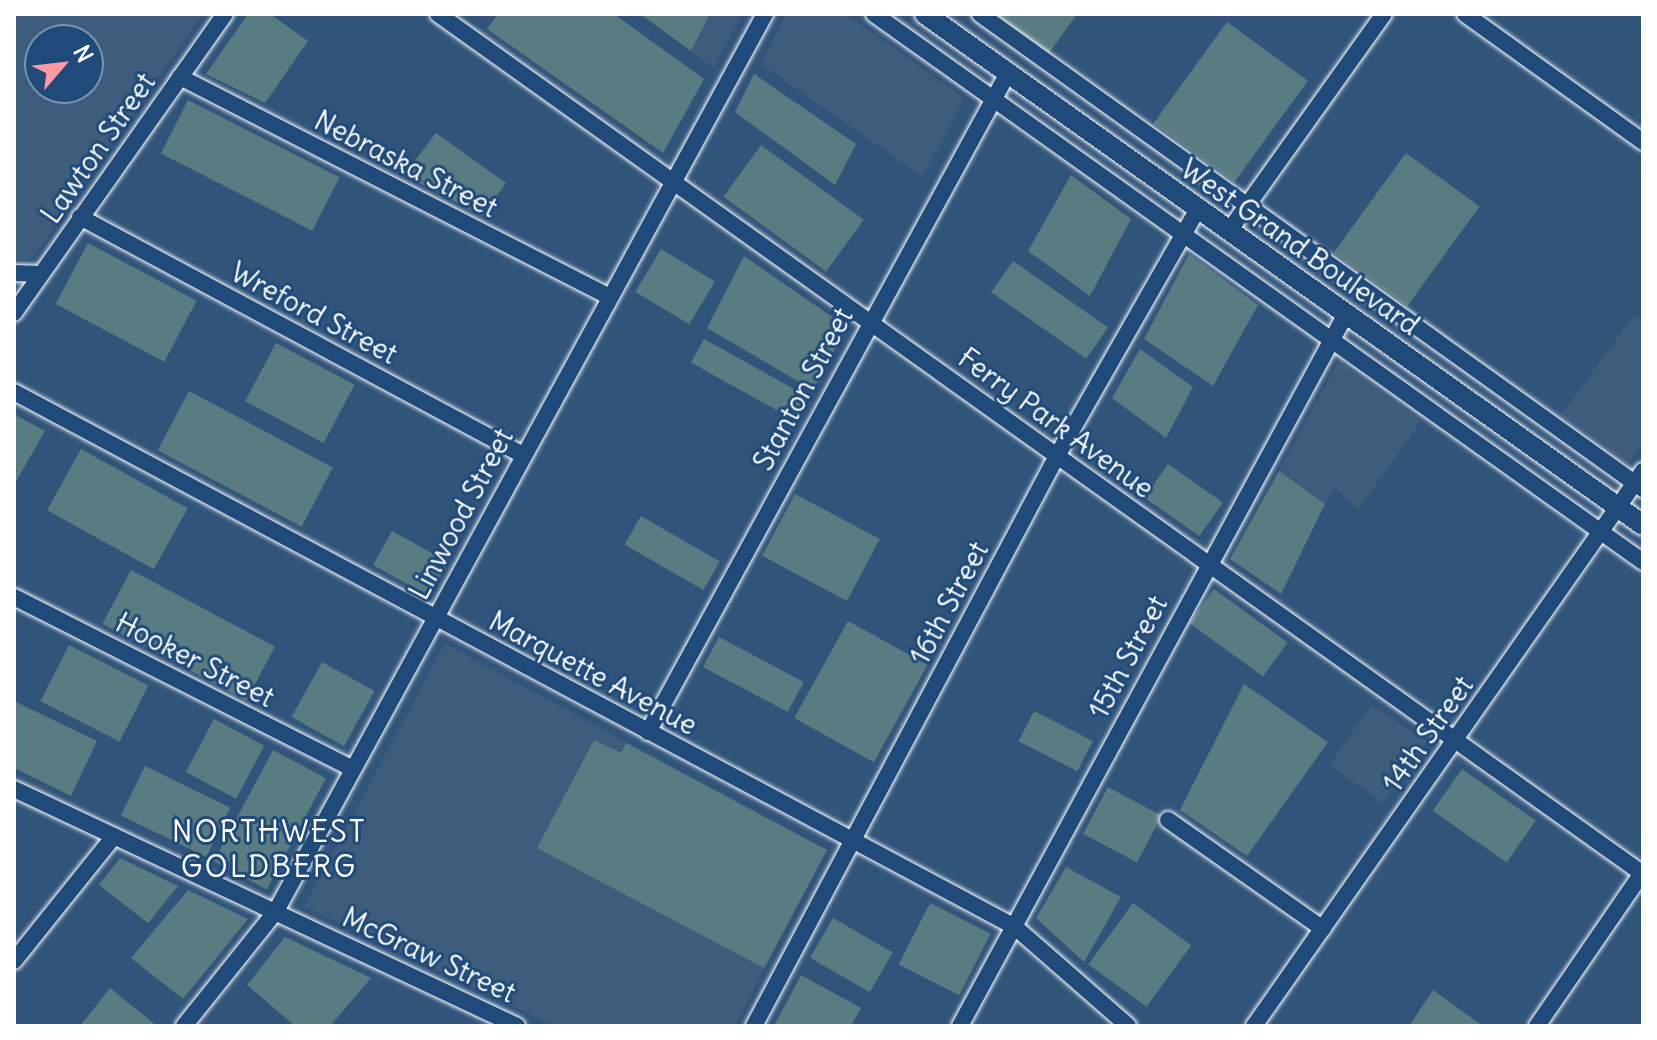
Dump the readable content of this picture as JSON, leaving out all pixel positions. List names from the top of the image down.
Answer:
{
  "streets": {
    "main road": ["West Grand Boulevard"],
    "street": [
      "Lawton Street",
      "Nebraska Street",
      "Wreford Street",
      "Stanton Street",
      "Ferry Park Avenue",
      "Linwood Street",
      "16th Street",
      "15th Street",
      "Hooker Street",
      "Marquette Avenue",
      "14th Street",
      "McGraw Street"
    ]
  },
  "crossings": [
    ["Lawton Street", "Nebraska Street"],
    ["Lawton Street", "Wreford Street"],
    ["Nebraska Street", "Linwood Street"],
    ["West Grand Boulevard", "Stanton Street"],
    ["West Grand Boulevard", "16th Street"],
    ["West Grand Boulevard", "15th Street"],
    ["West Grand Boulevard", "14th Street"],
    ["Wreford Street", "Linwood Street"],
    ["Stanton Street", "Ferry Park Avenue"],
    ["Stanton Street", "Marquette Avenue"],
    ["Ferry Park Avenue", "Linwood Street"],
    ["Ferry Park Avenue", "16th Street"],
    ["Ferry Park Avenue", "15th Street"],
    ["Ferry Park Avenue", "14th Street"],
    ["Linwood Street", "Hooker Street"],
    ["Linwood Street", "Marquette Avenue"],
    ["Linwood Street", "McGraw Street"],
    ["16th Street", "Marquette Avenue"],
    ["15th Street", "Marquette Avenue"]
  ],
  "districts": ["NORTHWEST GOLDBERG"],
  "north": "top right"
}
